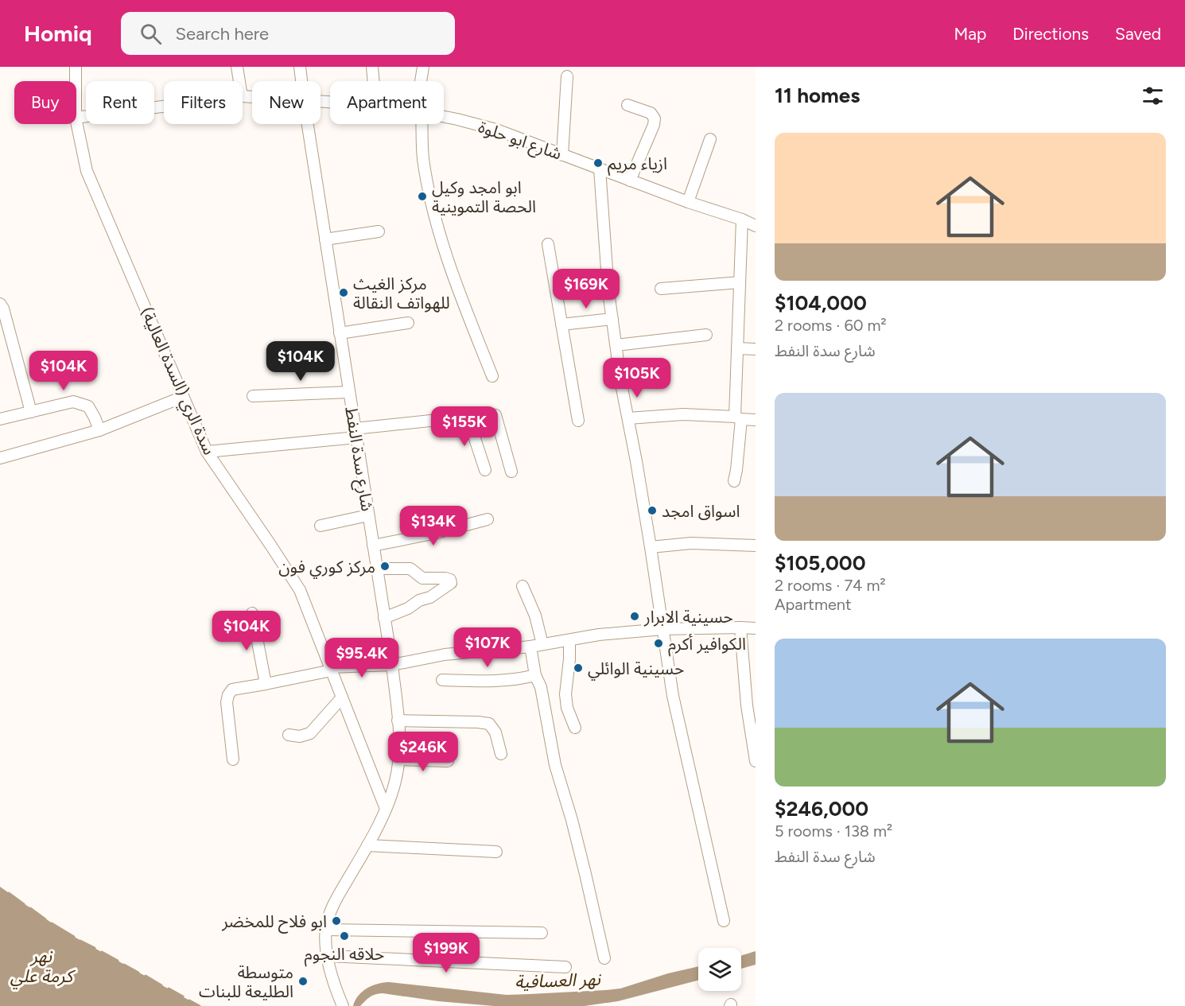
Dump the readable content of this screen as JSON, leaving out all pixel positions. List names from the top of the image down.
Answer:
{
  "streets": {
    "street": ["شارع ابو حلوة", "سدة الري (السدة العالية)", "شارع سدة النفط"]
  },
  "crossings": [
    ["سدة الري (السدة العالية)", "شارع سدة النفط"]
  ],
  "water": ["نهر كرمة علي", "نهر العسافية"],
  "places": [
    "ازياء مريم",
    "ابو امجد وكيل الحصة التموينية",
    "مركز الغيث للهواتف النقالة",
    "اسواق امجد",
    "مركز كوري فون",
    "حسينية الابرار",
    "الكوافير أكرم",
    "حسينية الوائلي",
    "ابو فلاح للمخضر",
    "حلاقه النجوم",
    "متوسطة الطليعة للبنات"
  ],
  "page": {
    "header": "Homiq",
    "search": "Search here",
    "nav": ["Map", "Directions", "Saved"],
    "heading": "11 homes",
    "chip": [
      "Buy",
      "Rent",
      "Filters",
      "New",
      "Apartment"
    ],
    "list": [
      {
        "name": "$104,000",
        "note": "2 rooms · 60 m² · شارع سدة النفط"
      },
      {
        "name": "$105,000",
        "note": "2 rooms · 74 m² · Apartment"
      },
      {
        "name": "$246,000",
        "note": "5 rooms · 138 m² · شارع سدة النفط"
      }
    ],
    "price": [
      "$169K",
      "$104K",
      "$104K",
      "$105K",
      "$155K",
      "$134K",
      "$104K",
      "$107K",
      "$95.4K",
      "$246K",
      "$199K"
    ]
  }
}
